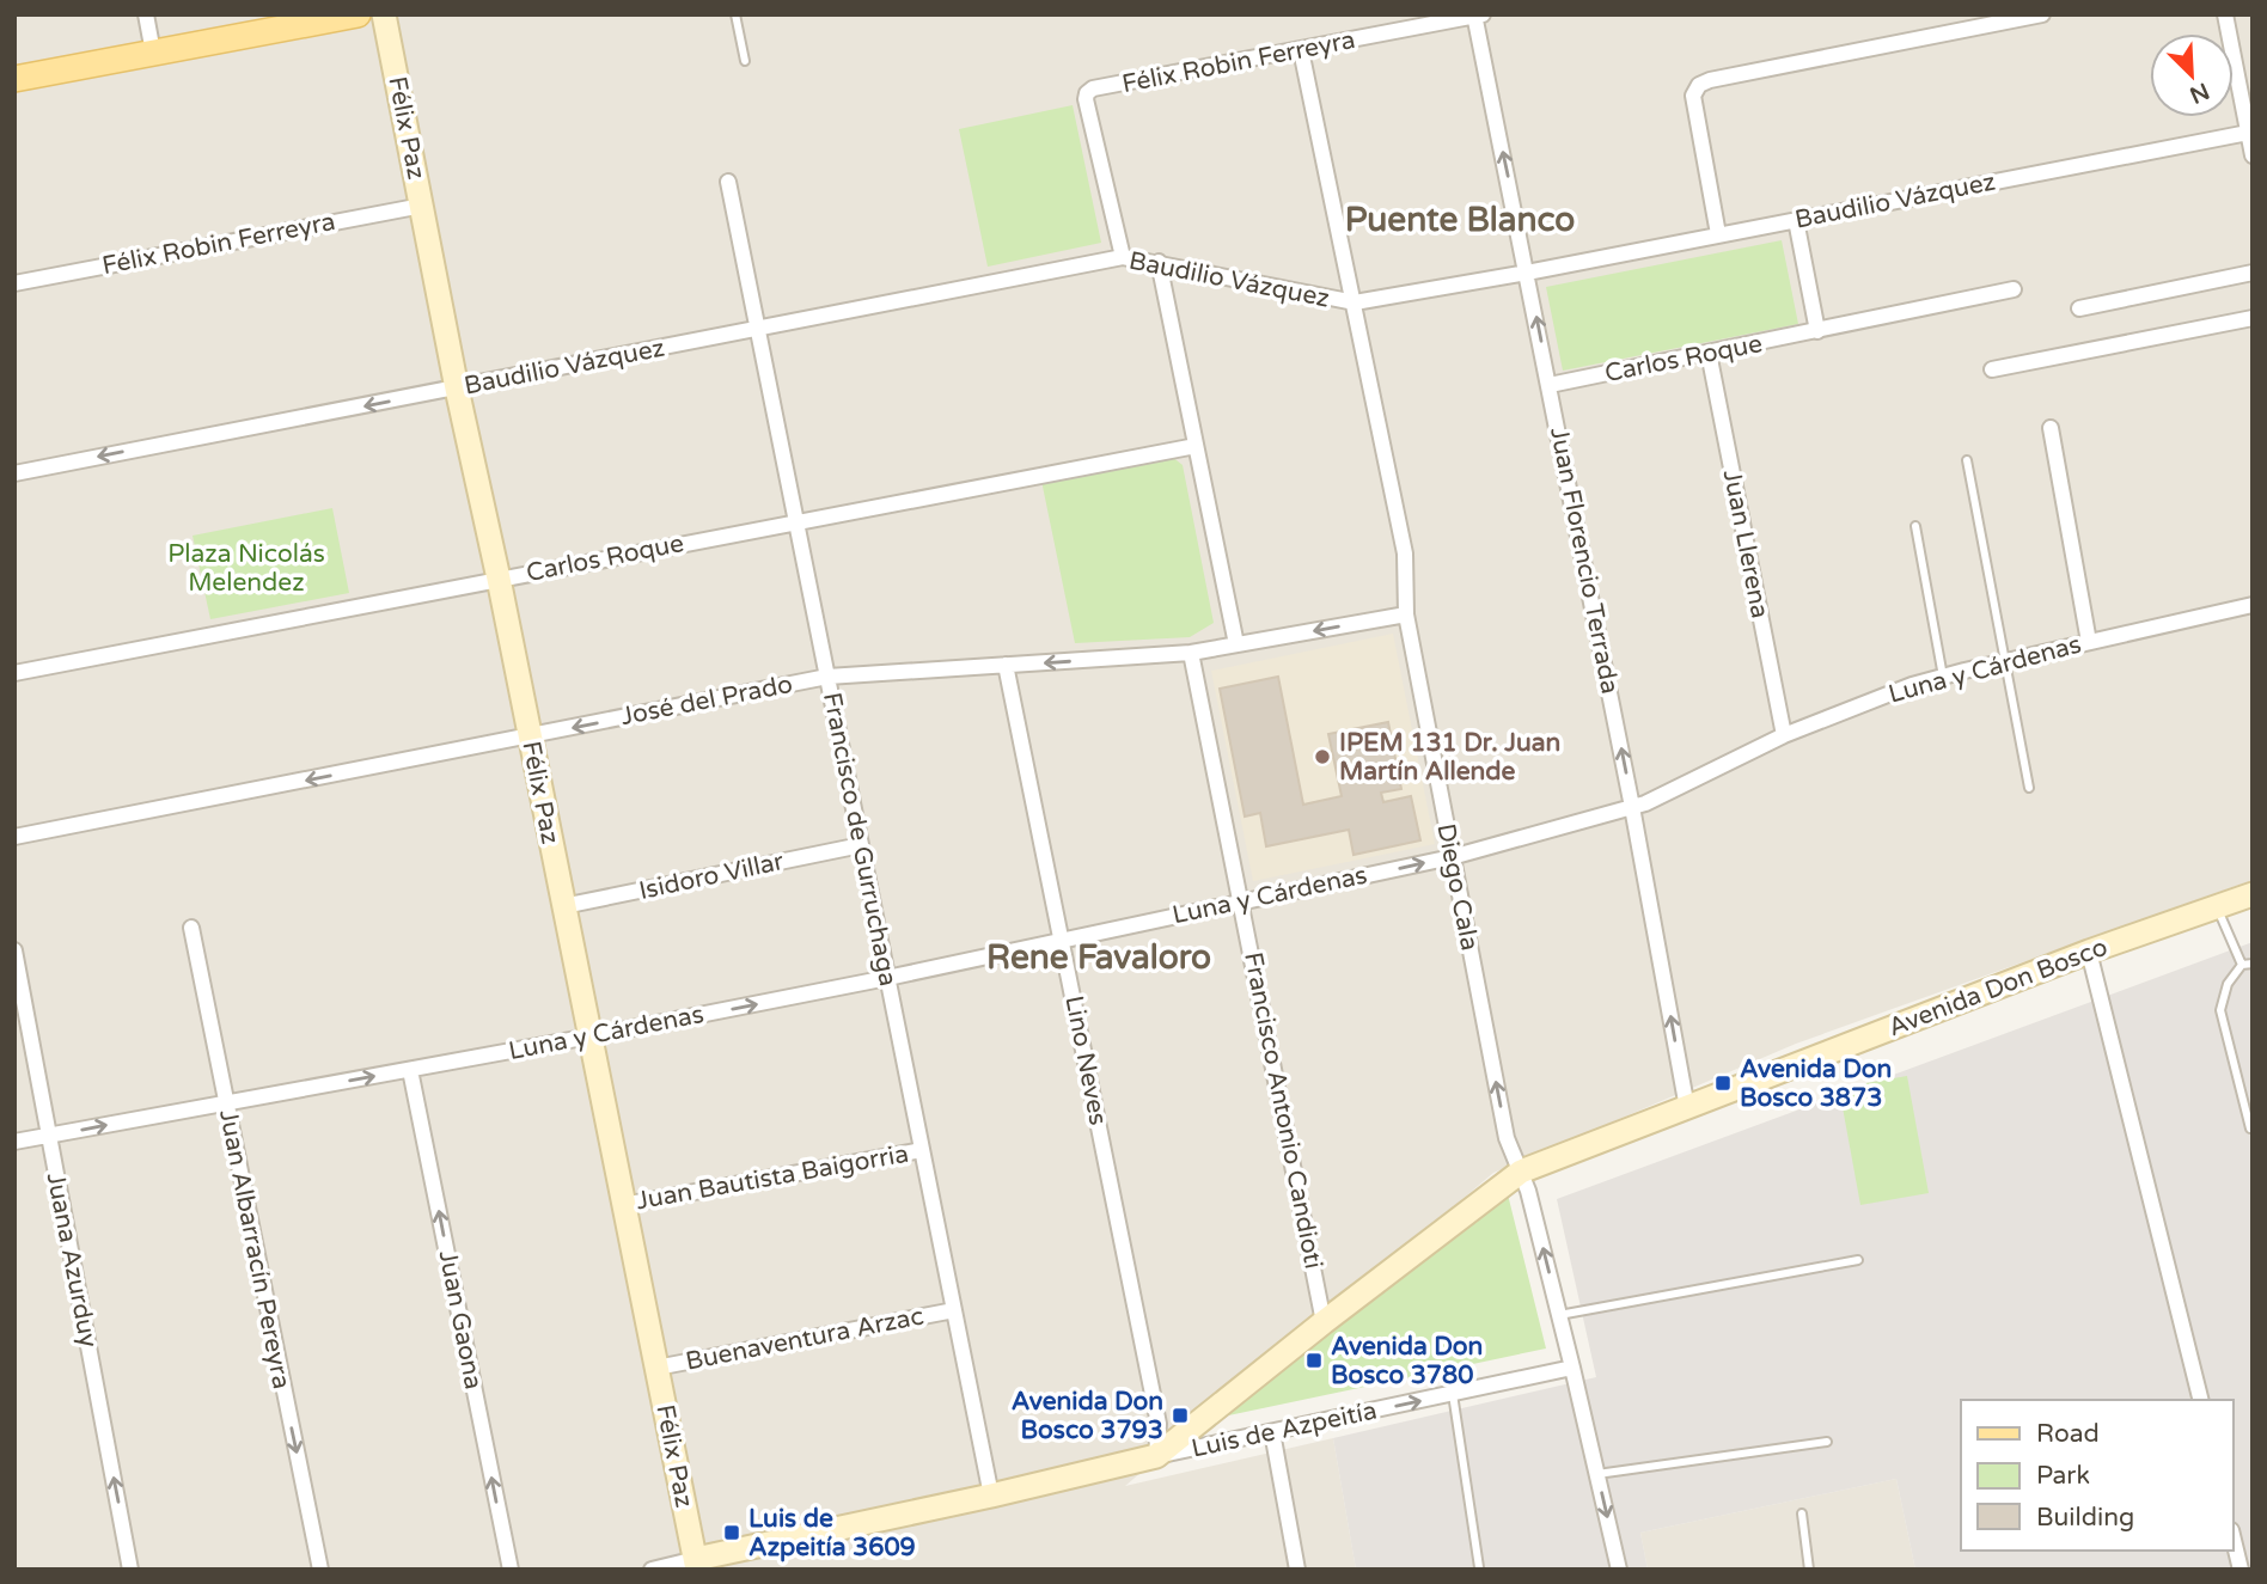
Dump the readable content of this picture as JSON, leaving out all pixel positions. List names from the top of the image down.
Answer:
{
  "streets": {
    "main road": ["Félix Paz", "Avenida Don Bosco", "Luis de Azpeitía"],
    "street": [
      "Félix Robin Ferreyra",
      "Baudilio Vázquez",
      "Carlos Roque",
      "Juan Llerena",
      "Juan Florencio Terrada",
      "Luna y Cárdenas",
      "José del Prado",
      "Francisco de Gurruchaga",
      "Isidoro Villar",
      "Diego Cala",
      "Lino Neves",
      "Francisco Antonio Candioti",
      "Juan Bautista Baigorria",
      "Juan Albarracín Pereyra",
      "Juana Azurduy",
      "Juan Gaona",
      "Buenaventura Arzac"
    ]
  },
  "crossings": [
    ["Félix Robin Ferreyra", "Félix Paz"],
    ["Félix Robin Ferreyra", "Baudilio Vázquez"],
    ["Félix Robin Ferreyra", "Juan Florencio Terrada"],
    ["Félix Robin Ferreyra", "Diego Cala"],
    ["Félix Paz", "Baudilio Vázquez"],
    ["Félix Paz", "Carlos Roque"],
    ["Félix Paz", "Luna y Cárdenas"],
    ["Félix Paz", "José del Prado"],
    ["Félix Paz", "Isidoro Villar"],
    ["Félix Paz", "Juan Bautista Baigorria"],
    ["Félix Paz", "Buenaventura Arzac"],
    ["Félix Paz", "Luis de Azpeitía"],
    ["Baudilio Vázquez", "Juan Florencio Terrada"],
    ["Baudilio Vázquez", "Francisco de Gurruchaga"],
    ["Baudilio Vázquez", "Diego Cala"],
    ["Carlos Roque", "Juan Llerena"],
    ["Carlos Roque", "Juan Florencio Terrada"],
    ["Carlos Roque", "Francisco de Gurruchaga"],
    ["Juan Llerena", "Luna y Cárdenas"],
    ["Juan Florencio Terrada", "Luna y Cárdenas"],
    ["Juan Florencio Terrada", "Avenida Don Bosco"],
    ["Luna y Cárdenas", "Francisco de Gurruchaga"],
    ["Luna y Cárdenas", "Diego Cala"],
    ["Luna y Cárdenas", "Lino Neves"],
    ["Luna y Cárdenas", "Francisco Antonio Candioti"],
    ["Luna y Cárdenas", "Juan Albarracín Pereyra"],
    ["Luna y Cárdenas", "Juana Azurduy"],
    ["Luna y Cárdenas", "Juan Gaona"],
    ["José del Prado", "Francisco de Gurruchaga"],
    ["José del Prado", "Diego Cala"],
    ["José del Prado", "Lino Neves"],
    ["José del Prado", "Francisco Antonio Candioti"],
    ["Francisco de Gurruchaga", "Isidoro Villar"],
    ["Francisco de Gurruchaga", "Juan Bautista Baigorria"],
    ["Francisco de Gurruchaga", "Buenaventura Arzac"],
    ["Francisco de Gurruchaga", "Luis de Azpeitía"],
    ["Diego Cala", "Avenida Don Bosco"],
    ["Diego Cala", "Luis de Azpeitía"],
    ["Avenida Don Bosco", "Lino Neves"],
    ["Avenida Don Bosco", "Francisco Antonio Candioti"],
    ["Avenida Don Bosco", "Luis de Azpeitía"],
    ["Lino Neves", "Luis de Azpeitía"]
  ],
  "one_way": [
    "Juan Florencio Terrada",
    "Luna y Cárdenas",
    "José del Prado",
    "Juan Albarracín Pereyra",
    "Juana Azurduy",
    "Juan Gaona"
  ],
  "districts": ["Puente Blanco", "Rene Favaloro"],
  "parks": ["Plaza Nicolás Melendez"],
  "places": {
    "other": ["IPEM 131 Dr. Juan Martín Allende"],
    "transit": [
      "Avenida Don Bosco 3873",
      "Avenida Don Bosco 3780",
      "Avenida Don Bosco 3793",
      "Luis de Azpeitía 3609"
    ]
  },
  "legend": ["Road", "Park", "Building"],
  "north": "bottom right"
}
